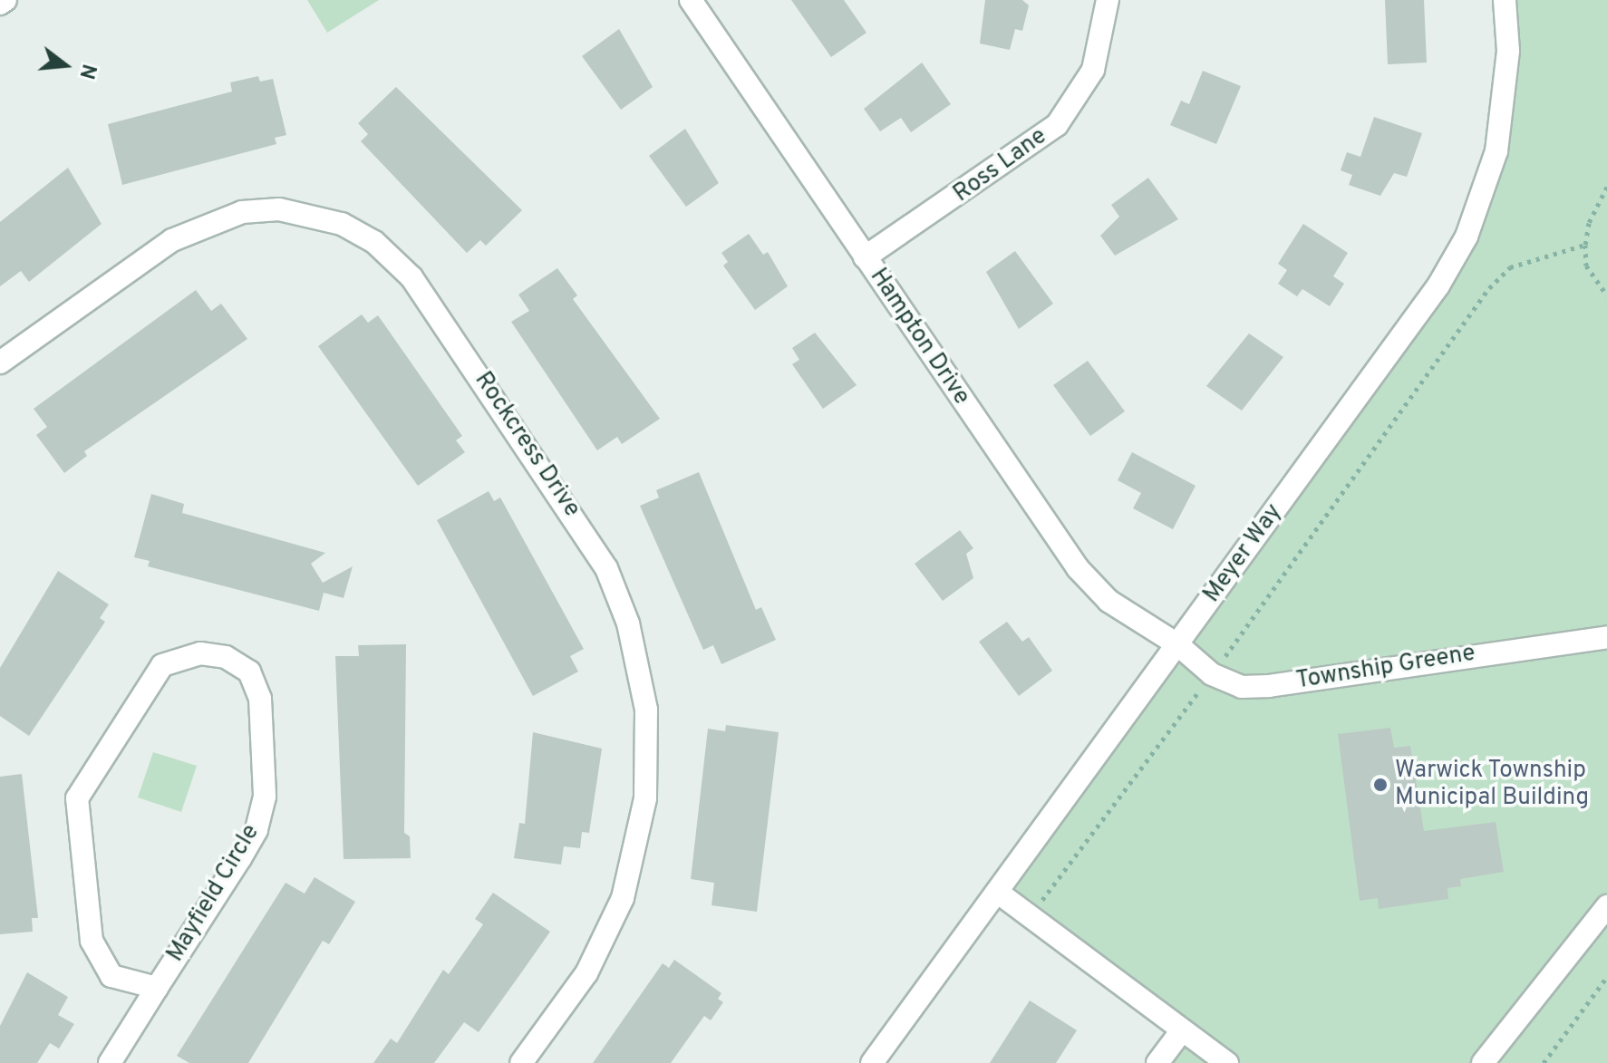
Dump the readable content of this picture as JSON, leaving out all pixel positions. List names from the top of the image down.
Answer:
{
  "streets": {
    "street": [
      "Ross Lane",
      "Hampton Drive",
      "Rockcress Drive",
      "Meyer Way",
      "Township Greene",
      "Mayfield Circle"
    ]
  },
  "crossings": [
    ["Ross Lane", "Hampton Drive"],
    ["Hampton Drive", "Meyer Way"],
    ["Hampton Drive", "Township Greene"],
    ["Meyer Way", "Township Greene"]
  ],
  "places": ["Warwick Township Municipal Building"],
  "north": "right"
}
